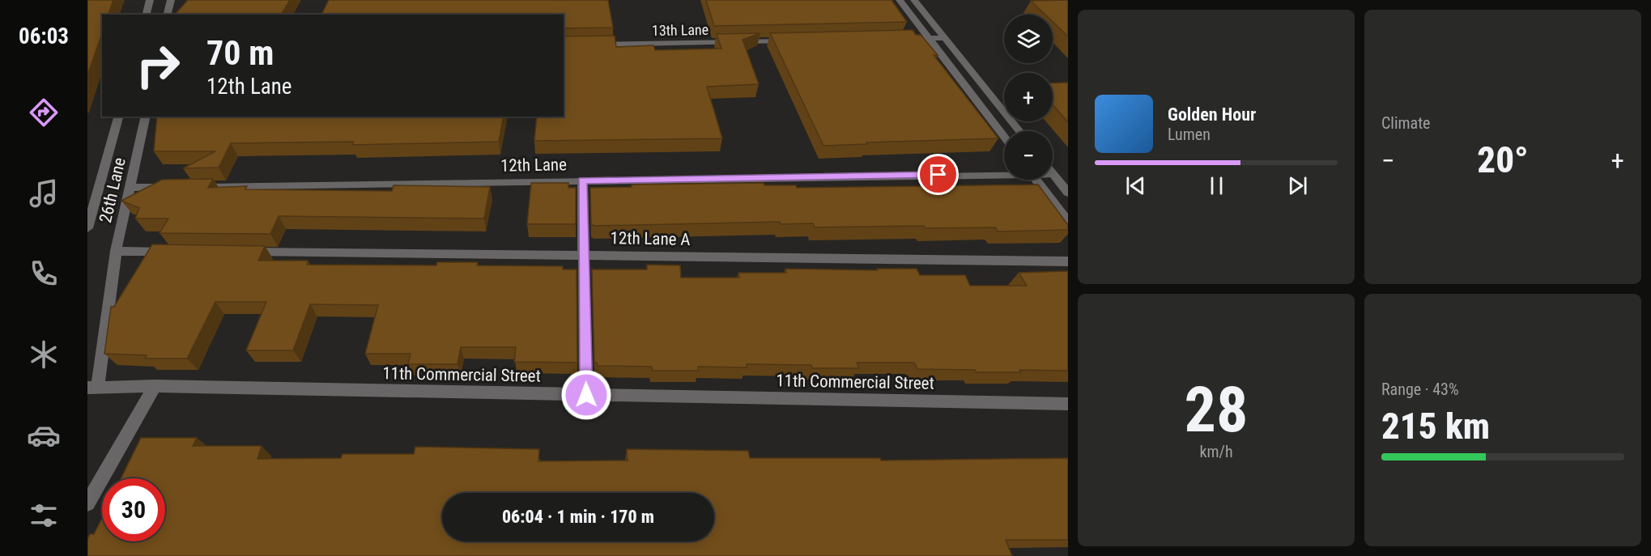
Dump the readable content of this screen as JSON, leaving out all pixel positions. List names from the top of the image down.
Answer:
{
  "streets": {
    "street": [
      "13th Lane",
      "12th Lane",
      "26th Lane",
      "12th Lane A",
      "11th Commercial Street"
    ]
  },
  "crossings": [
    ["26th Lane", "11th Commercial Street"]
  ],
  "page": {
    "tabs": "06:03",
    "tile": [
      "Climate",
      ["28", "km/h"],
      ["Range · 43%", "215 km"]
    ],
    "map_buttons": ["+", "−"],
    "turn": ["70 m", "12th Lane"],
    "song": ["Golden Hour", "Lumen"],
    "heat": ["−", "20°", "+"],
    "limit": "30",
    "trip": "06:04 · 1 min · 170 m"
  }
}
